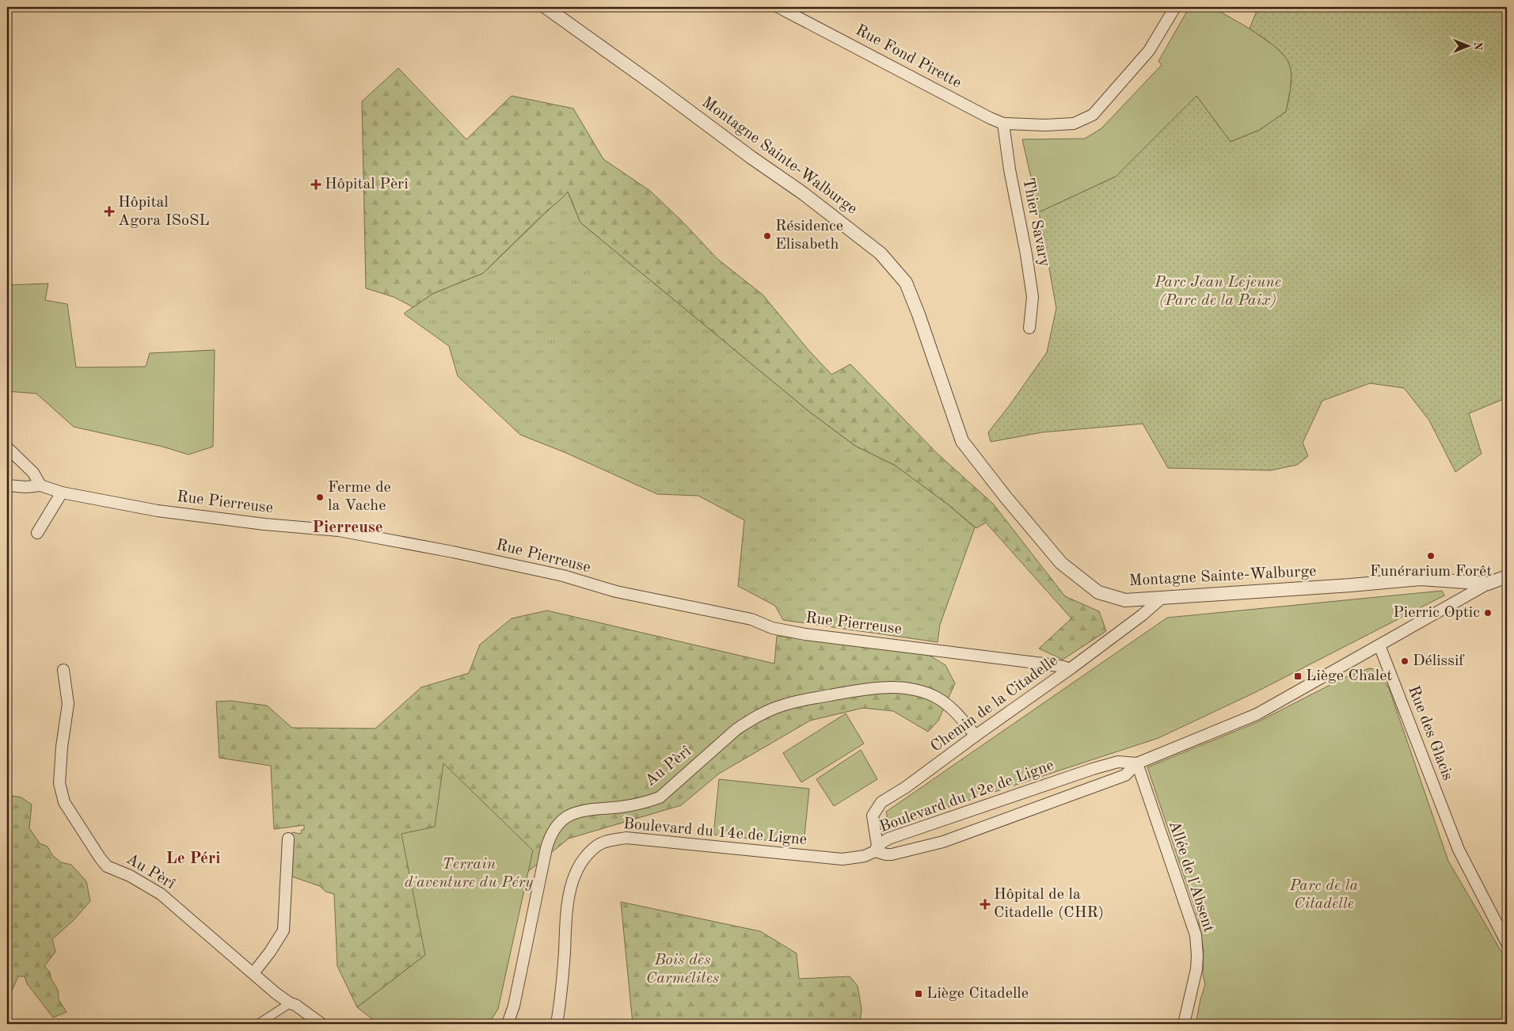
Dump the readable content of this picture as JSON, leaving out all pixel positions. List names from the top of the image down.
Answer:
{
  "streets": {
    "street": [
      "Rue Fond Pirette",
      "Montagne Sainte-Walburge",
      "Thier Savary",
      "Rue Pierreuse",
      "Chemin de la Citadelle",
      "Rue des Glacis",
      "Au Pèrî",
      "Boulevard du 12e de Ligne",
      "Boulevard du 14e de Ligne",
      "Allée de l'Absent"
    ]
  },
  "crossings": [
    ["Rue Fond Pirette", "Thier Savary"],
    ["Montagne Sainte-Walburge", "Chemin de la Citadelle"],
    ["Rue Pierreuse", "Chemin de la Citadelle"],
    ["Chemin de la Citadelle", "Au Pèrî"],
    ["Chemin de la Citadelle", "Boulevard du 12e de Ligne"],
    ["Chemin de la Citadelle", "Boulevard du 14e de Ligne"],
    ["Rue des Glacis", "Boulevard du 12e de Ligne"],
    ["Boulevard du 12e de Ligne", "Boulevard du 14e de Ligne"],
    ["Boulevard du 12e de Ligne", "Allée de l'Absent"]
  ],
  "districts": ["Pierreuse", "Le Péri"],
  "parks": [
    "Parc Jean Lejeune (Parc de la Paix)",
    "Terrain d'aventure du Péry",
    "Parc de la Citadelle",
    "Bois des Carmélites"
  ],
  "places": {
    "health": ["Hôpital Pèrî", "Hôpital Agora ISoSL", "Hôpital de la Citadelle (CHR)"],
    "other": [
      "Résidence Elisabeth",
      "Ferme de la Vache",
      "Funérarium Forêt",
      "Pierric Optic",
      "Délissif"
    ],
    "transit": ["Liège Chalet", "Liège Citadelle"]
  },
  "north": "right"
}
